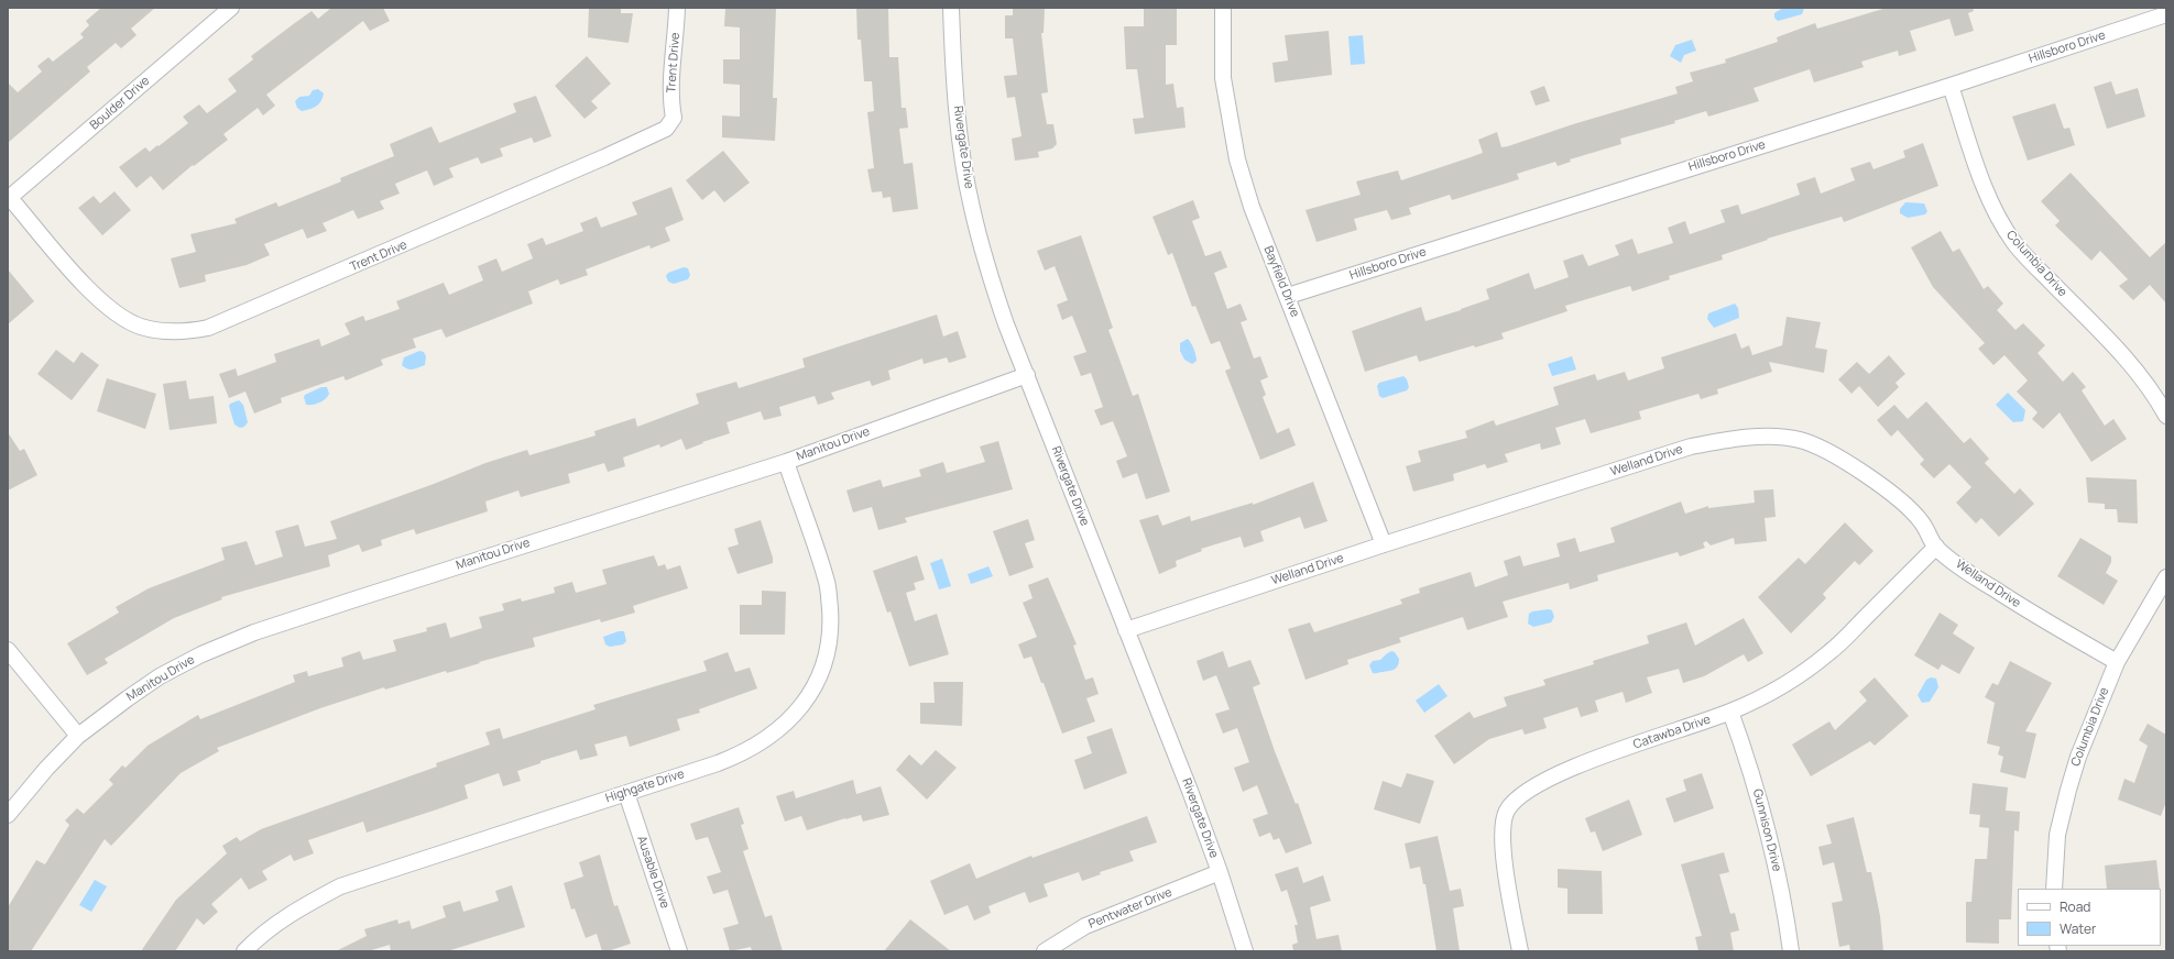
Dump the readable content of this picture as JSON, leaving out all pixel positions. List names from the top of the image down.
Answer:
{
  "streets": {
    "street": [
      "Hillsboro Drive",
      "Trent Drive",
      "Boulder Drive",
      "Rivergate Drive",
      "Columbia Drive",
      "Bayfield Drive",
      "Manitou Drive",
      "Welland Drive",
      "Catawba Drive",
      "Highgate Drive",
      "Gunnison Drive",
      "Ausable Drive",
      "Pentwater Drive"
    ]
  },
  "crossings": [
    ["Hillsboro Drive", "Columbia Drive"],
    ["Hillsboro Drive", "Bayfield Drive"],
    ["Trent Drive", "Boulder Drive"],
    ["Rivergate Drive", "Manitou Drive"],
    ["Rivergate Drive", "Welland Drive"],
    ["Rivergate Drive", "Pentwater Drive"],
    ["Columbia Drive", "Welland Drive"],
    ["Bayfield Drive", "Welland Drive"],
    ["Manitou Drive", "Highgate Drive"],
    ["Welland Drive", "Catawba Drive"],
    ["Catawba Drive", "Gunnison Drive"],
    ["Highgate Drive", "Ausable Drive"]
  ],
  "legend": ["Road", "Water"]
}
